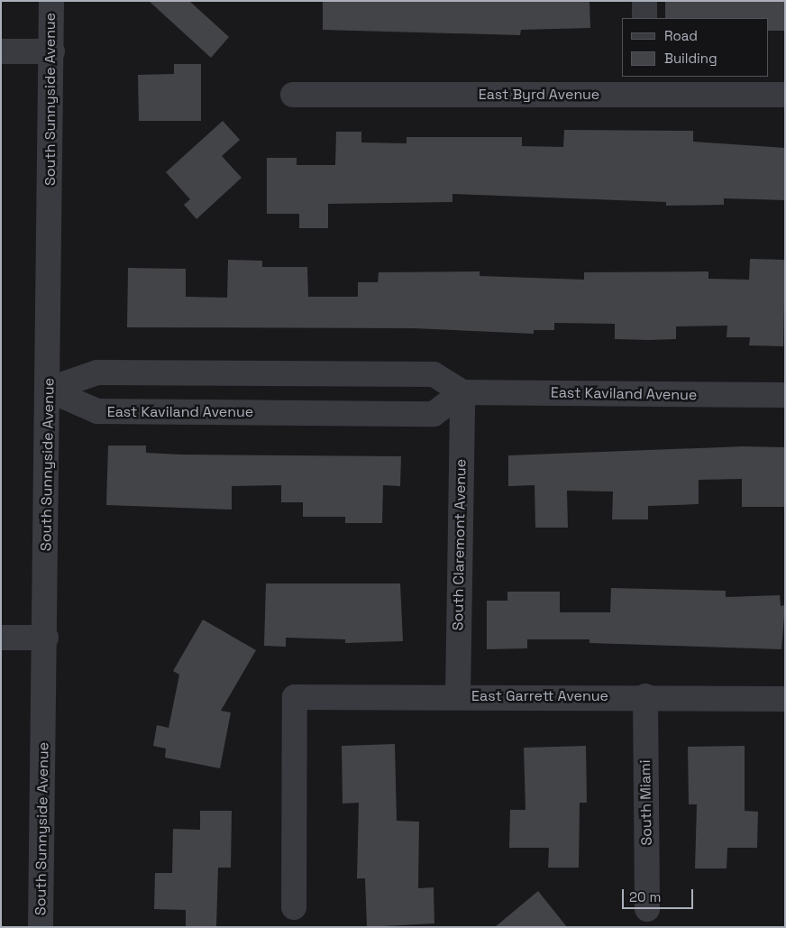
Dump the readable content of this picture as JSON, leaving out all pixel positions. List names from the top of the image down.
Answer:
{
  "streets": {
    "street": [
      "East Byrd Avenue",
      "South Sunnyside Avenue",
      "East Kaviland Avenue",
      "South Claremont Avenue",
      "East Garrett Avenue",
      "South Miami"
    ]
  },
  "crossings": [
    ["South Sunnyside Avenue", "East Kaviland Avenue"],
    ["East Kaviland Avenue", "South Claremont Avenue"],
    ["South Claremont Avenue", "East Garrett Avenue"],
    ["East Garrett Avenue", "South Miami"]
  ],
  "legend": ["Road", "Building"],
  "scale_bar": "20 m"
}
